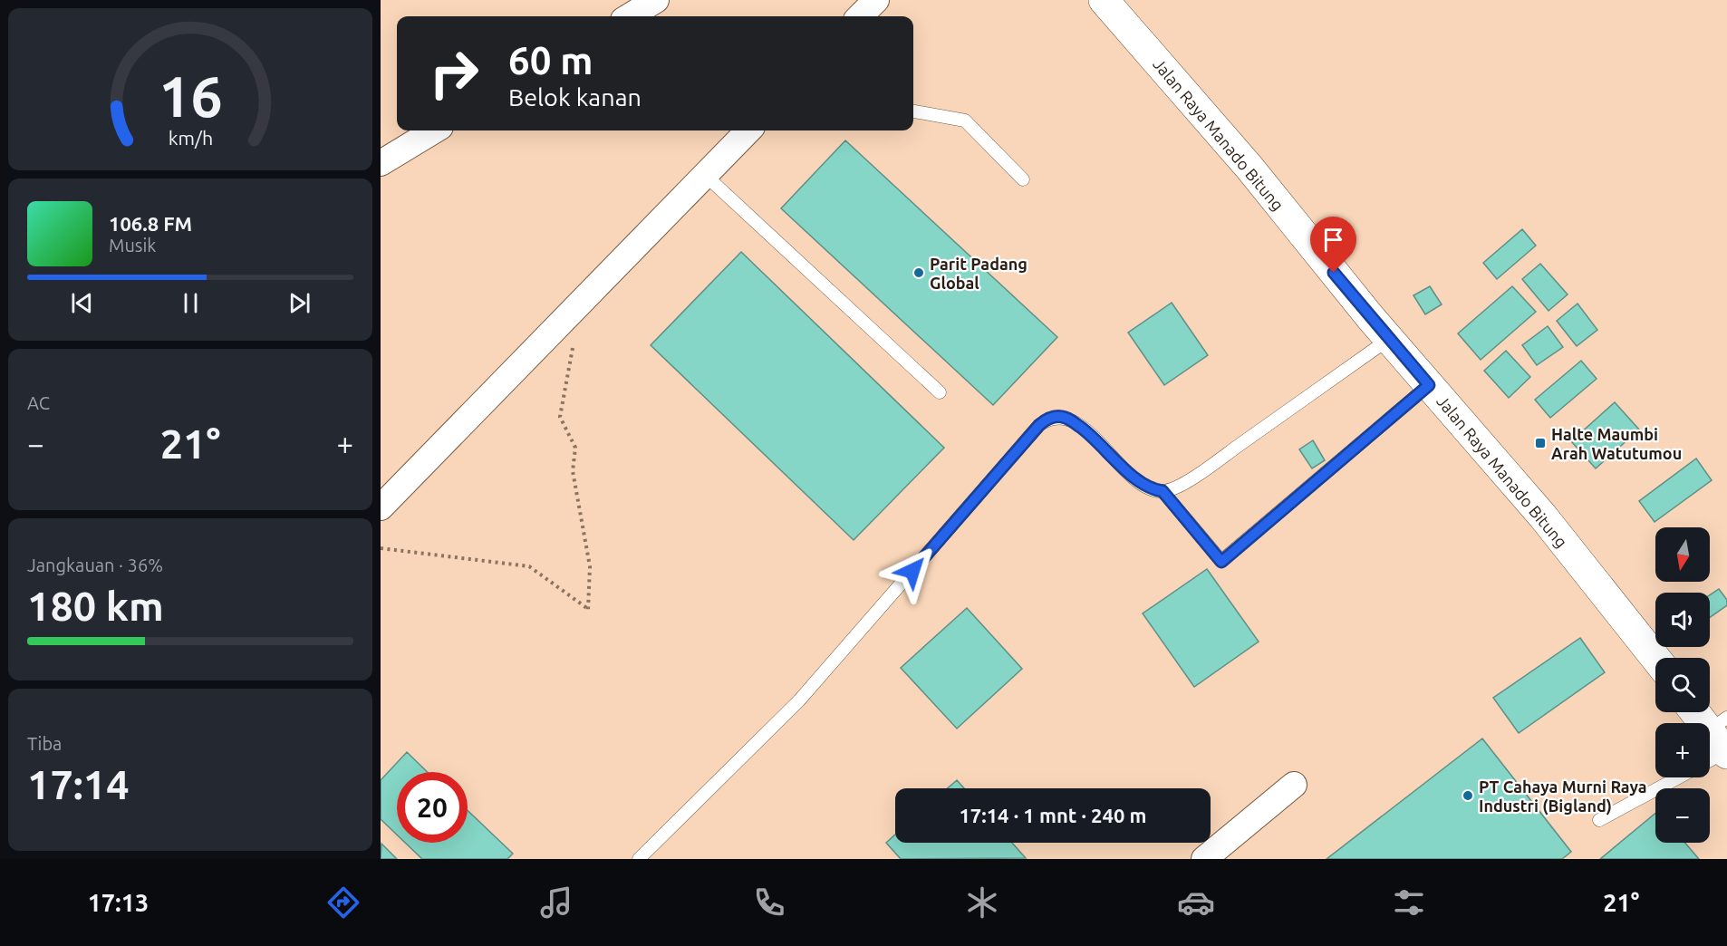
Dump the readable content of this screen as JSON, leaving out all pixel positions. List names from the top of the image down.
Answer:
{
  "streets": {
    "highway": ["Jalan Raya Manado Bitung"]
  },
  "places": {
    "other": ["Parit Padang Global", "PT Cahaya Murni Raya Industri (Bigland)"],
    "transit": ["Halte Maumbi Arah Watutumou"]
  },
  "north": "bottom",
  "page": {
    "turn": ["60 m", "Belok kanan"],
    "song": ["106.8 FM", "Musik"],
    "tile": [
      "AC",
      ["Jangkauan · 36%", "180 km"],
      ["Tiba", "17:14"]
    ],
    "heat": ["−", "21°", "+"],
    "map_buttons": ["+", "−"],
    "limit": "20",
    "trip": "17:14 · 1 mnt · 240 m",
    "tabs": ["17:13", "21°"],
    "gauge": ["16", "km/h"]
  }
}
